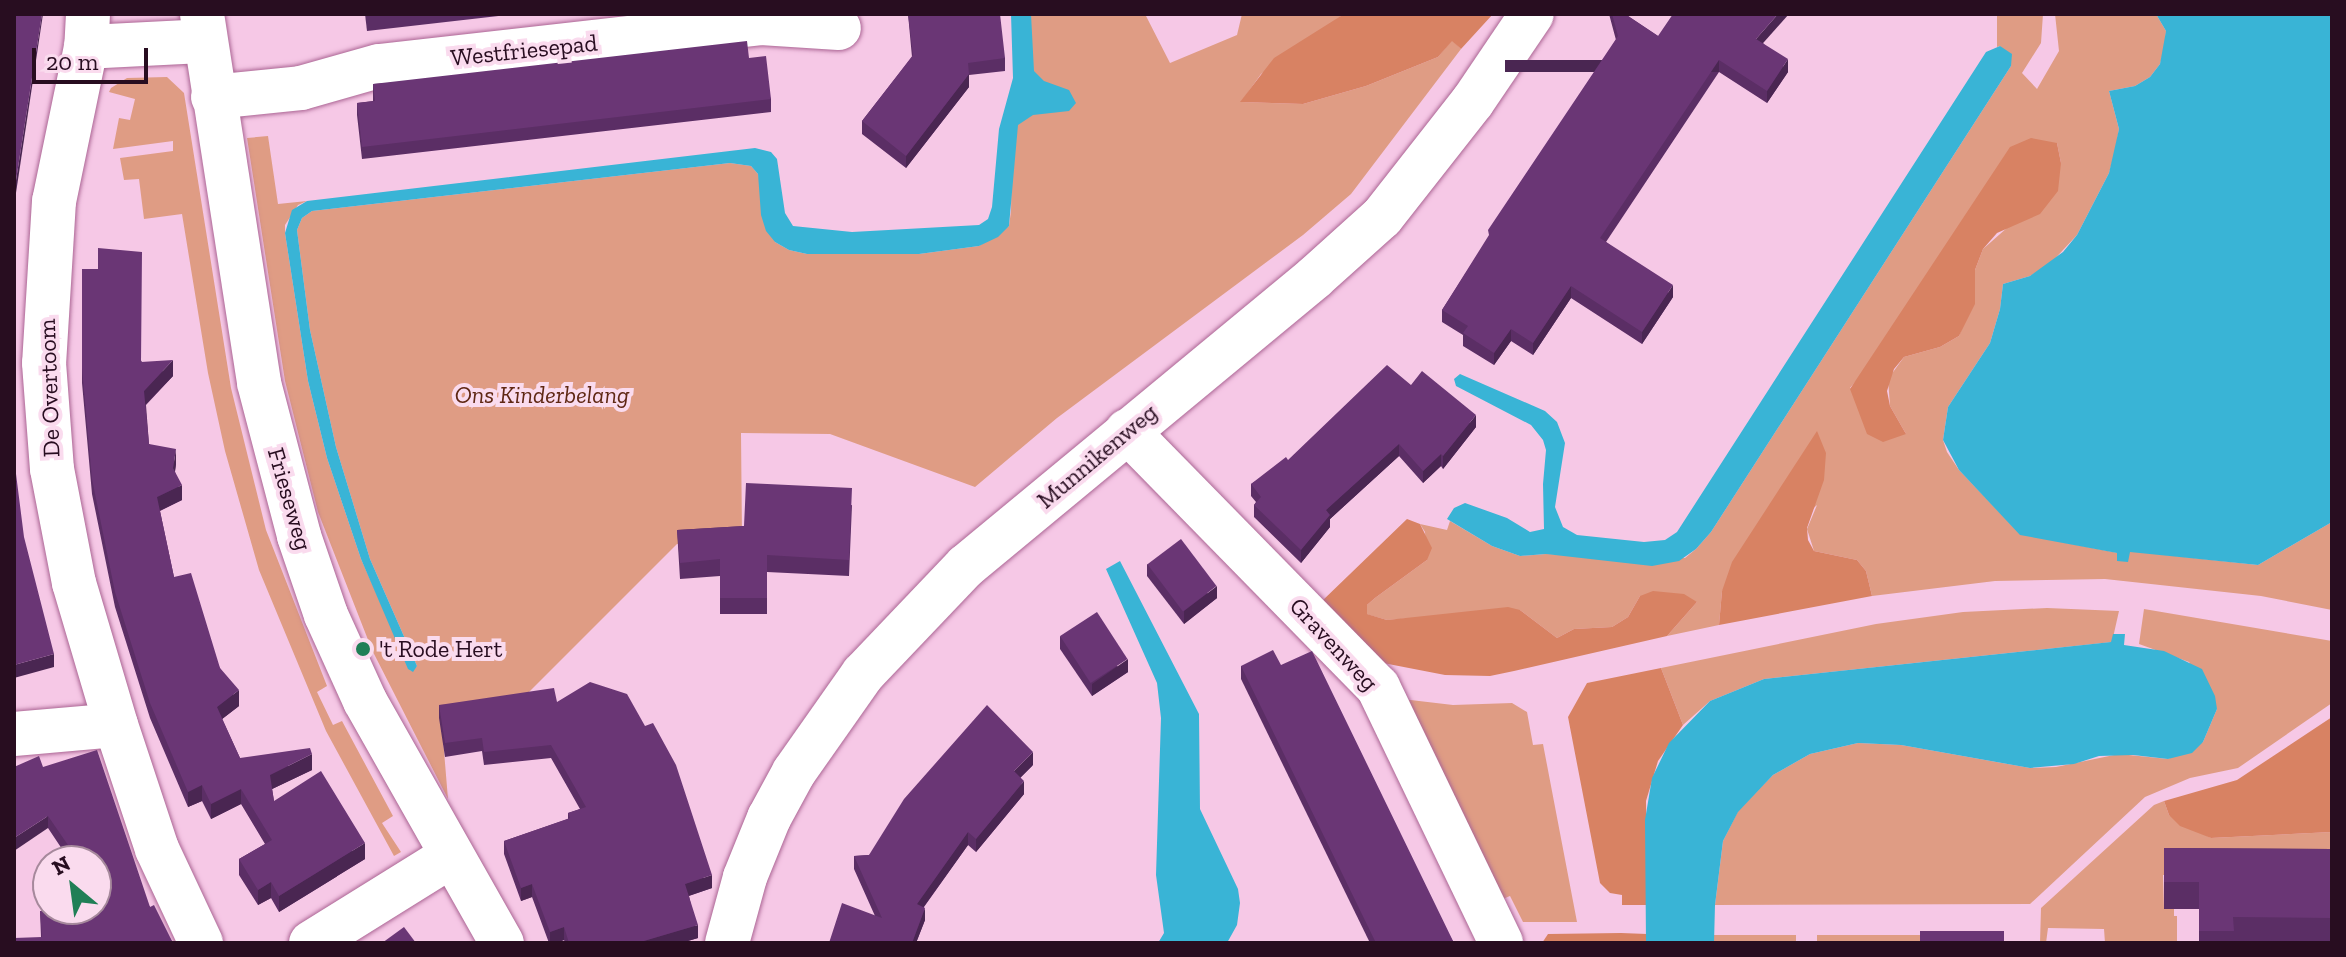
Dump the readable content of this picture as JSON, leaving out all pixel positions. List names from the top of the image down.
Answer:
{
  "streets": {
    "street": [
      "Westfriesepad",
      "De Overtoom",
      "Munnikenweg",
      "Frieseweg",
      "Gravenweg"
    ]
  },
  "crossings": [
    ["Westfriesepad", "Frieseweg"],
    ["De Overtoom", "Frieseweg"],
    ["Munnikenweg", "Gravenweg"]
  ],
  "parks": ["Ons Kinderbelang"],
  "places": ["'t Rode Hert"],
  "scale_bar": "20 m",
  "north": "top left"
}
